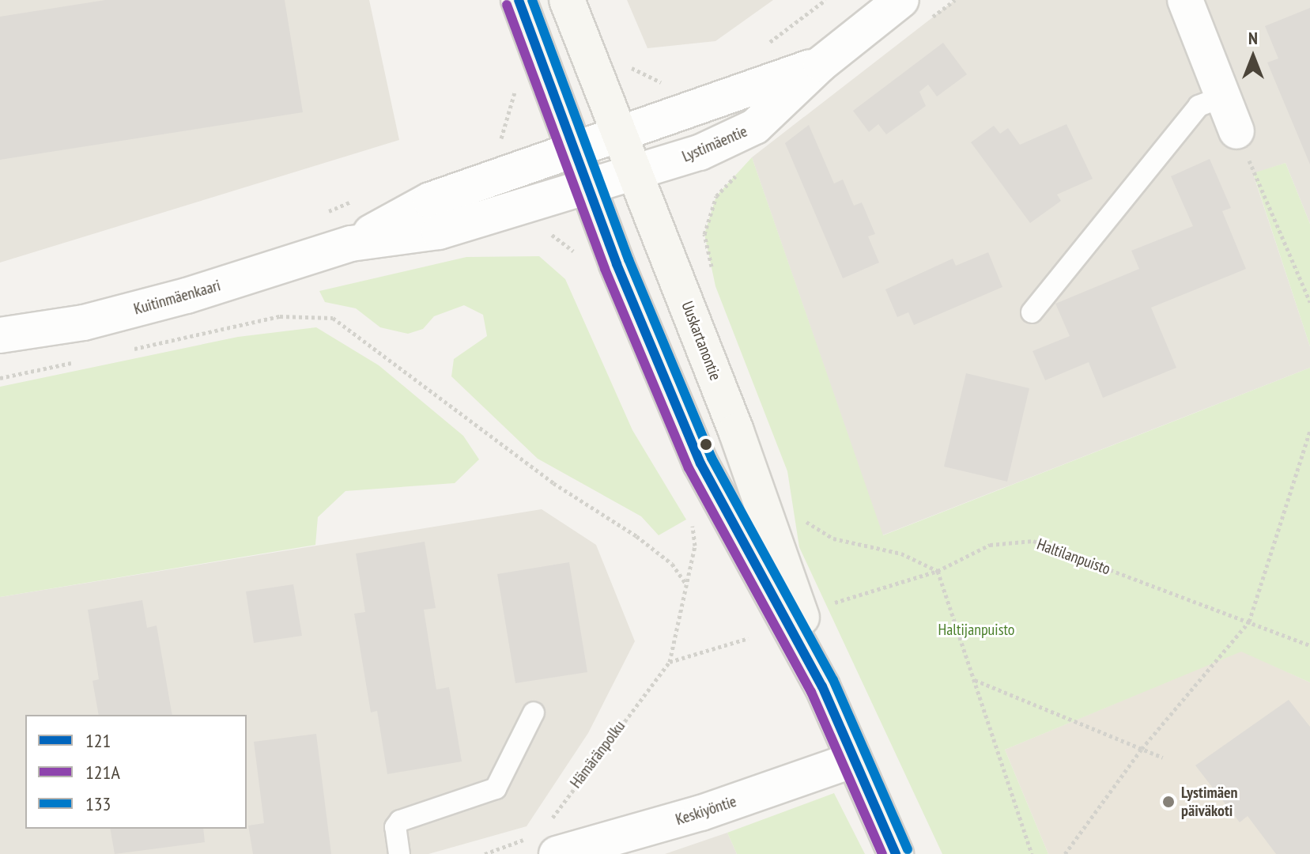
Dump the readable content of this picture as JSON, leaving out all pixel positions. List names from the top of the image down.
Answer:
{
  "streets": {
    "main road": ["Uuskartanontie"],
    "street": ["Lystimäentie", "Kuitinmäenkaari", "Keskiyöntie"],
    "path": ["Haltilanpuisto", "Hämäränpolku"]
  },
  "crossings": [
    ["Lystimäentie", "Kuitinmäenkaari"],
    ["Lystimäentie", "Uuskartanontie"],
    ["Kuitinmäenkaari", "Uuskartanontie"],
    ["Uuskartanontie", "Keskiyöntie"]
  ],
  "parks": ["Haltijanpuisto"],
  "places": ["Lystimäen päiväkoti"],
  "lines": ["transit line 121", "transit line 133", "transit line 121A"],
  "legend": ["121", "121A", "133"],
  "north": "top"
}
